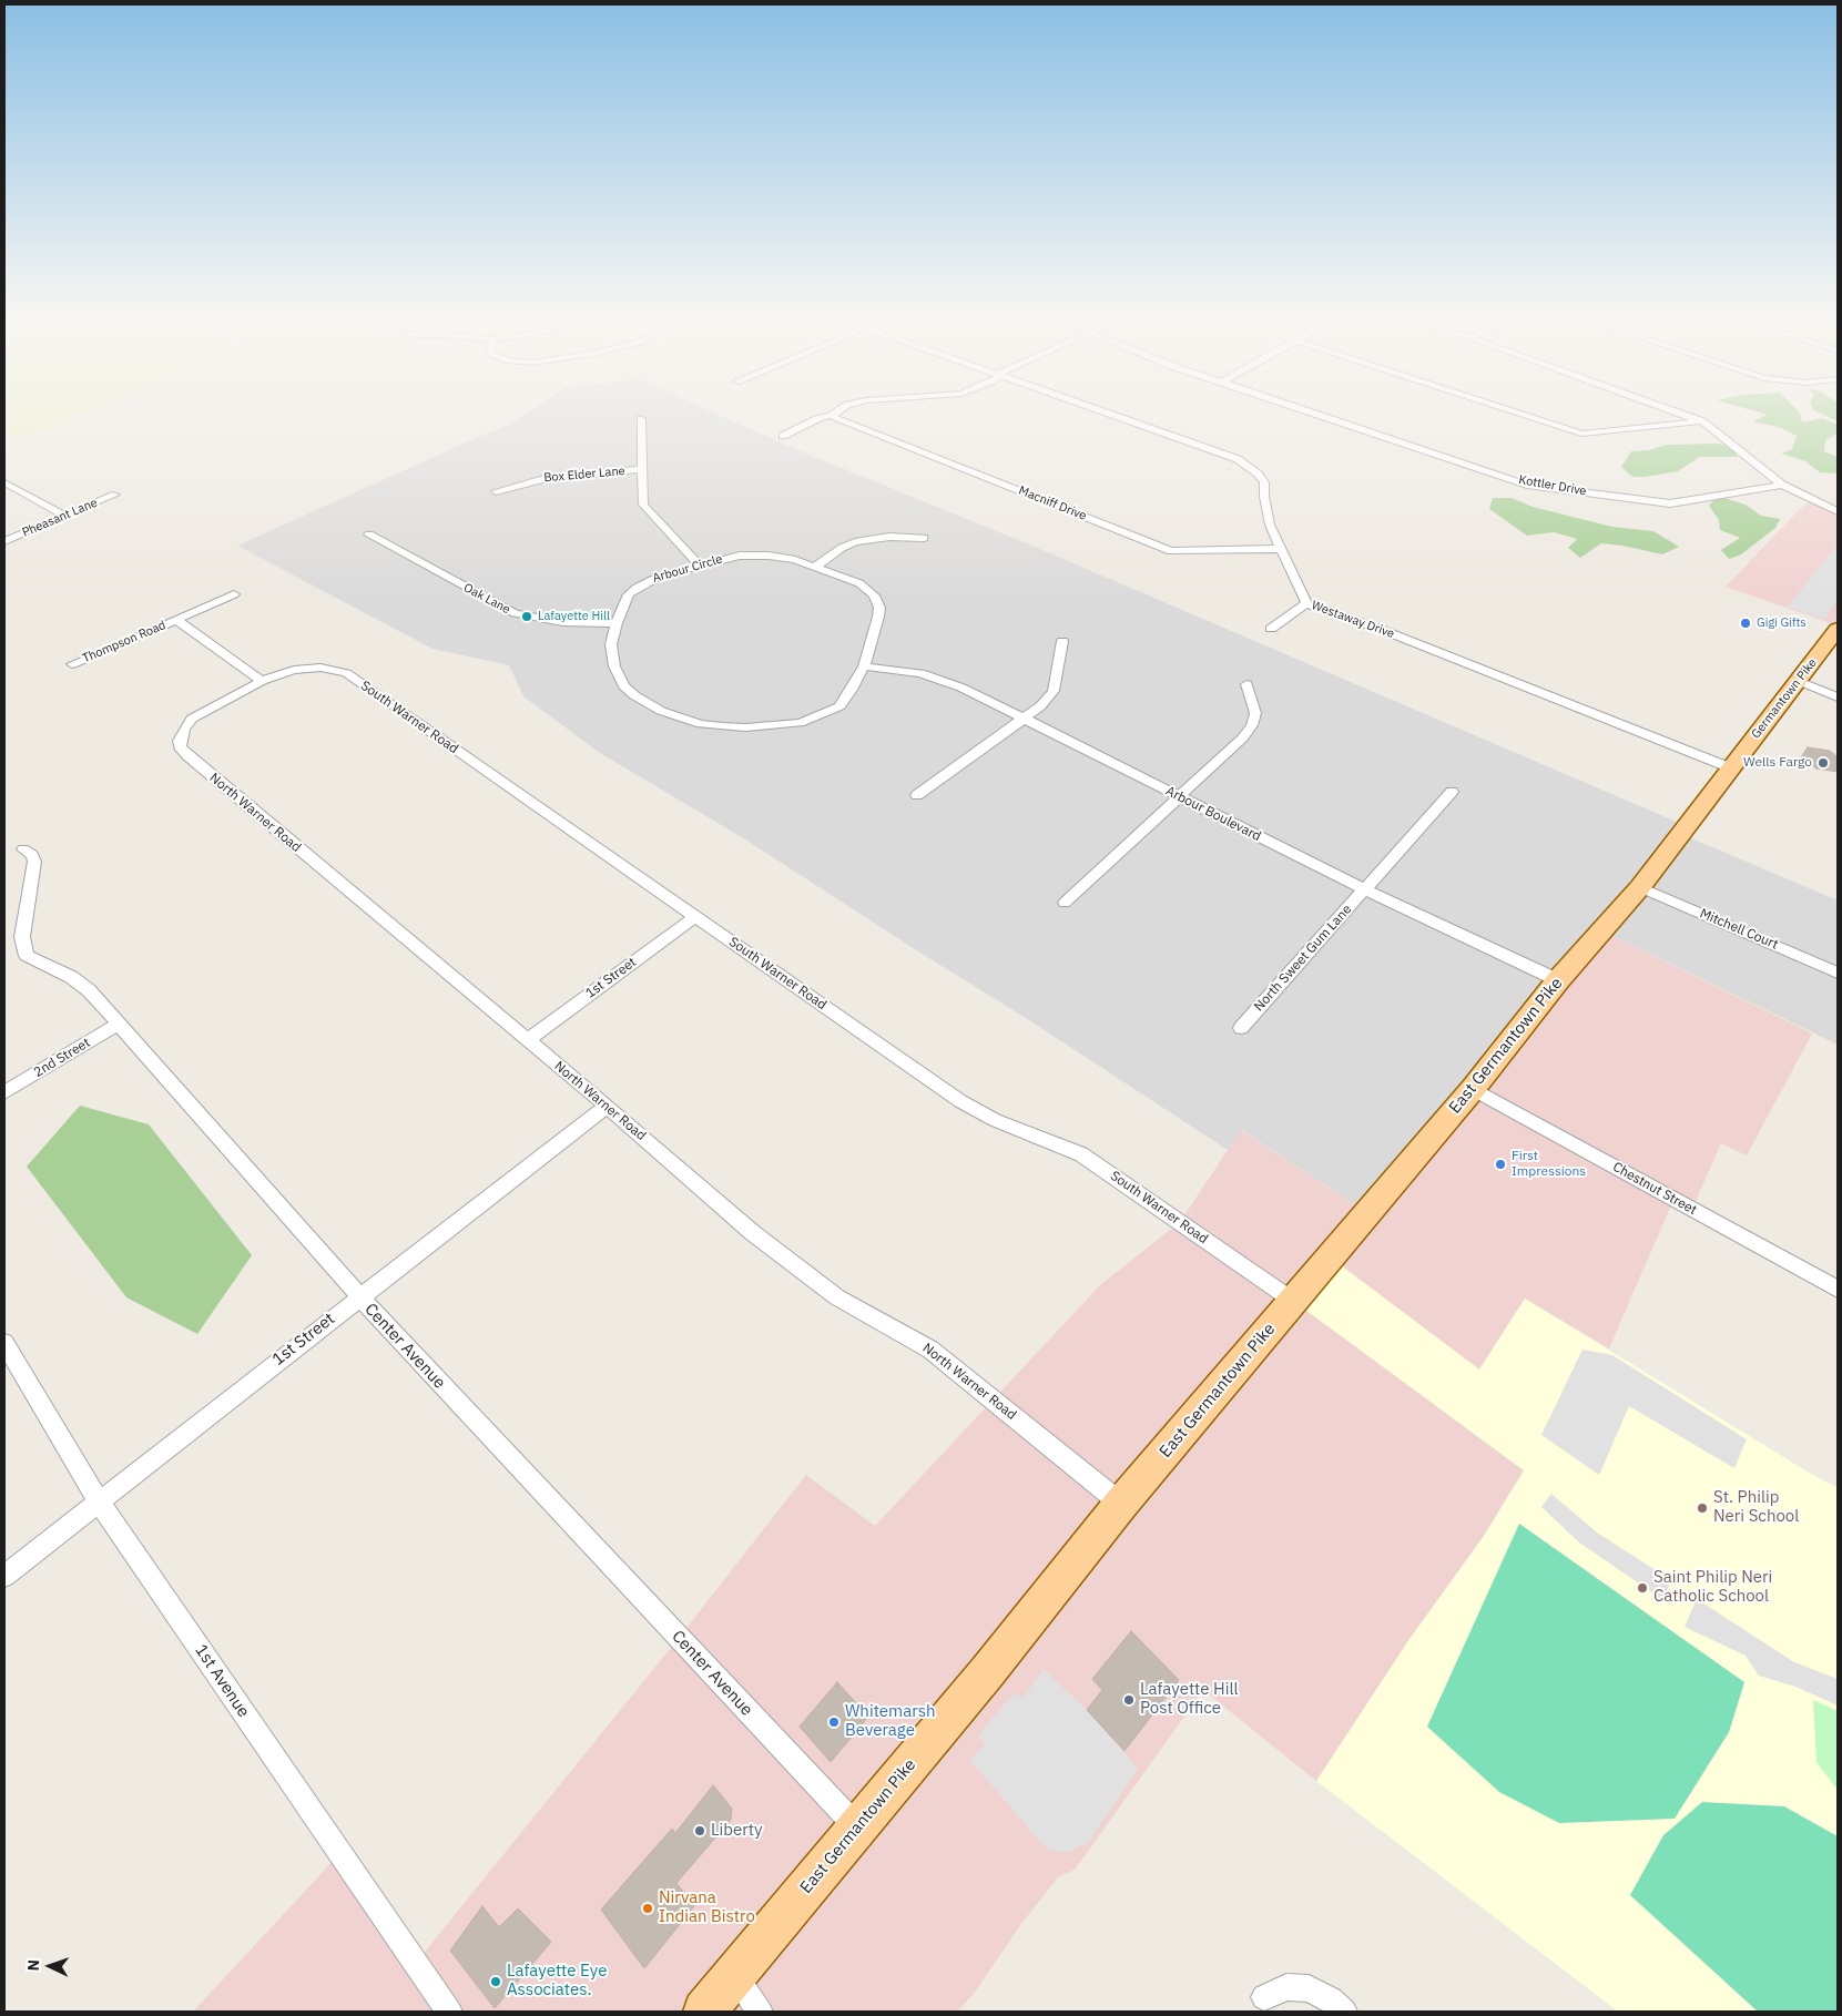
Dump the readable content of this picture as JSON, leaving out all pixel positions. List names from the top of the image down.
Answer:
{
  "streets": {
    "main road": ["Germantown Pike", "East Germantown Pike"],
    "street": [
      "Box Elder Lane",
      "Kottler Drive",
      "Macniff Drive",
      "Pheasant Lane",
      "Arbour Circle",
      "Oak Lane",
      "Westaway Drive",
      "Thompson Road",
      "South Warner Road",
      "North Warner Road",
      "Arbour Boulevard",
      "Mitchell Court",
      "North Sweet Gum Lane",
      "1st Street",
      "2nd Street",
      "Chestnut Street",
      "Center Avenue",
      "1st Avenue"
    ]
  },
  "crossings": [
    ["Macniff Drive", "Westaway Drive"],
    ["Arbour Circle", "Oak Lane"],
    ["Arbour Circle", "Arbour Boulevard"],
    ["Westaway Drive", "Germantown Pike"],
    ["Westaway Drive", "East Germantown Pike"],
    ["Thompson Road", "South Warner Road"],
    ["Thompson Road", "North Warner Road"],
    ["Germantown Pike", "East Germantown Pike"],
    ["South Warner Road", "North Warner Road"],
    ["South Warner Road", "1st Street"],
    ["South Warner Road", "East Germantown Pike"],
    ["North Warner Road", "1st Street"],
    ["North Warner Road", "East Germantown Pike"],
    ["Arbour Boulevard", "North Sweet Gum Lane"],
    ["Arbour Boulevard", "East Germantown Pike"],
    ["Mitchell Court", "East Germantown Pike"],
    ["1st Street", "Center Avenue"],
    ["1st Street", "1st Avenue"],
    ["East Germantown Pike", "Chestnut Street"],
    ["East Germantown Pike", "Center Avenue"],
    ["2nd Street", "Center Avenue"]
  ],
  "places": [
    "Lafayette Hill",
    "Gigi Gifts",
    "Wells Fargo",
    "First Impressions",
    "St. Philip Neri School",
    "Saint Philip Neri Catholic School",
    "Lafayette Hill Post Office",
    "Whitemarsh Beverage",
    "Liberty",
    "Nirvana Indian Bistro",
    "Lafayette Eye Associates."
  ],
  "north": "left"
}
